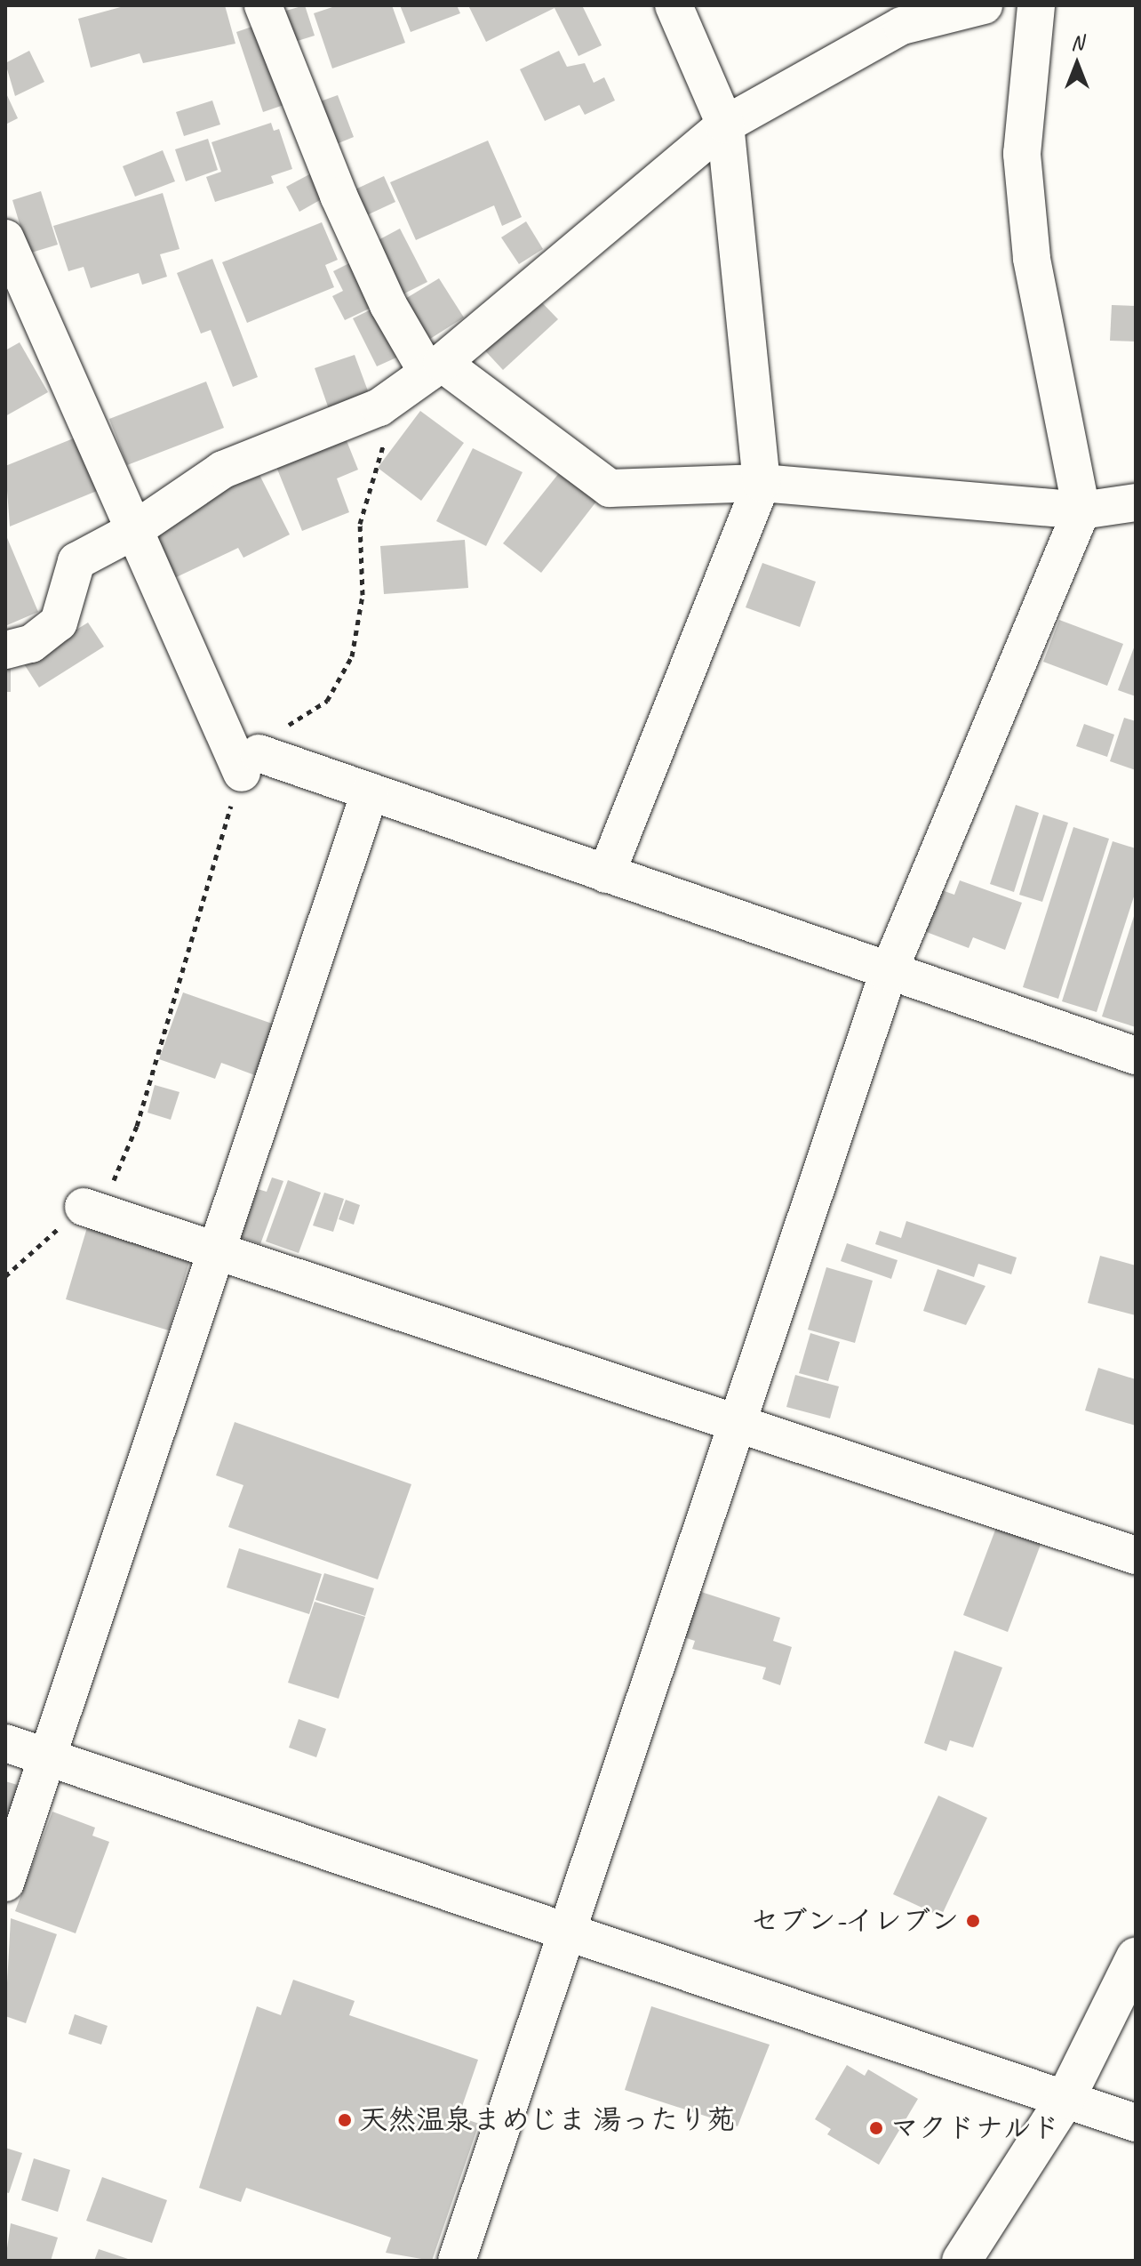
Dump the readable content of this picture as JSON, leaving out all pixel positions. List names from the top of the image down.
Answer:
{
  "places": ["セブン-イレブン", "天然温泉まめじま 湯ったり苑", "マクドナルド"],
  "north": "top"
}
